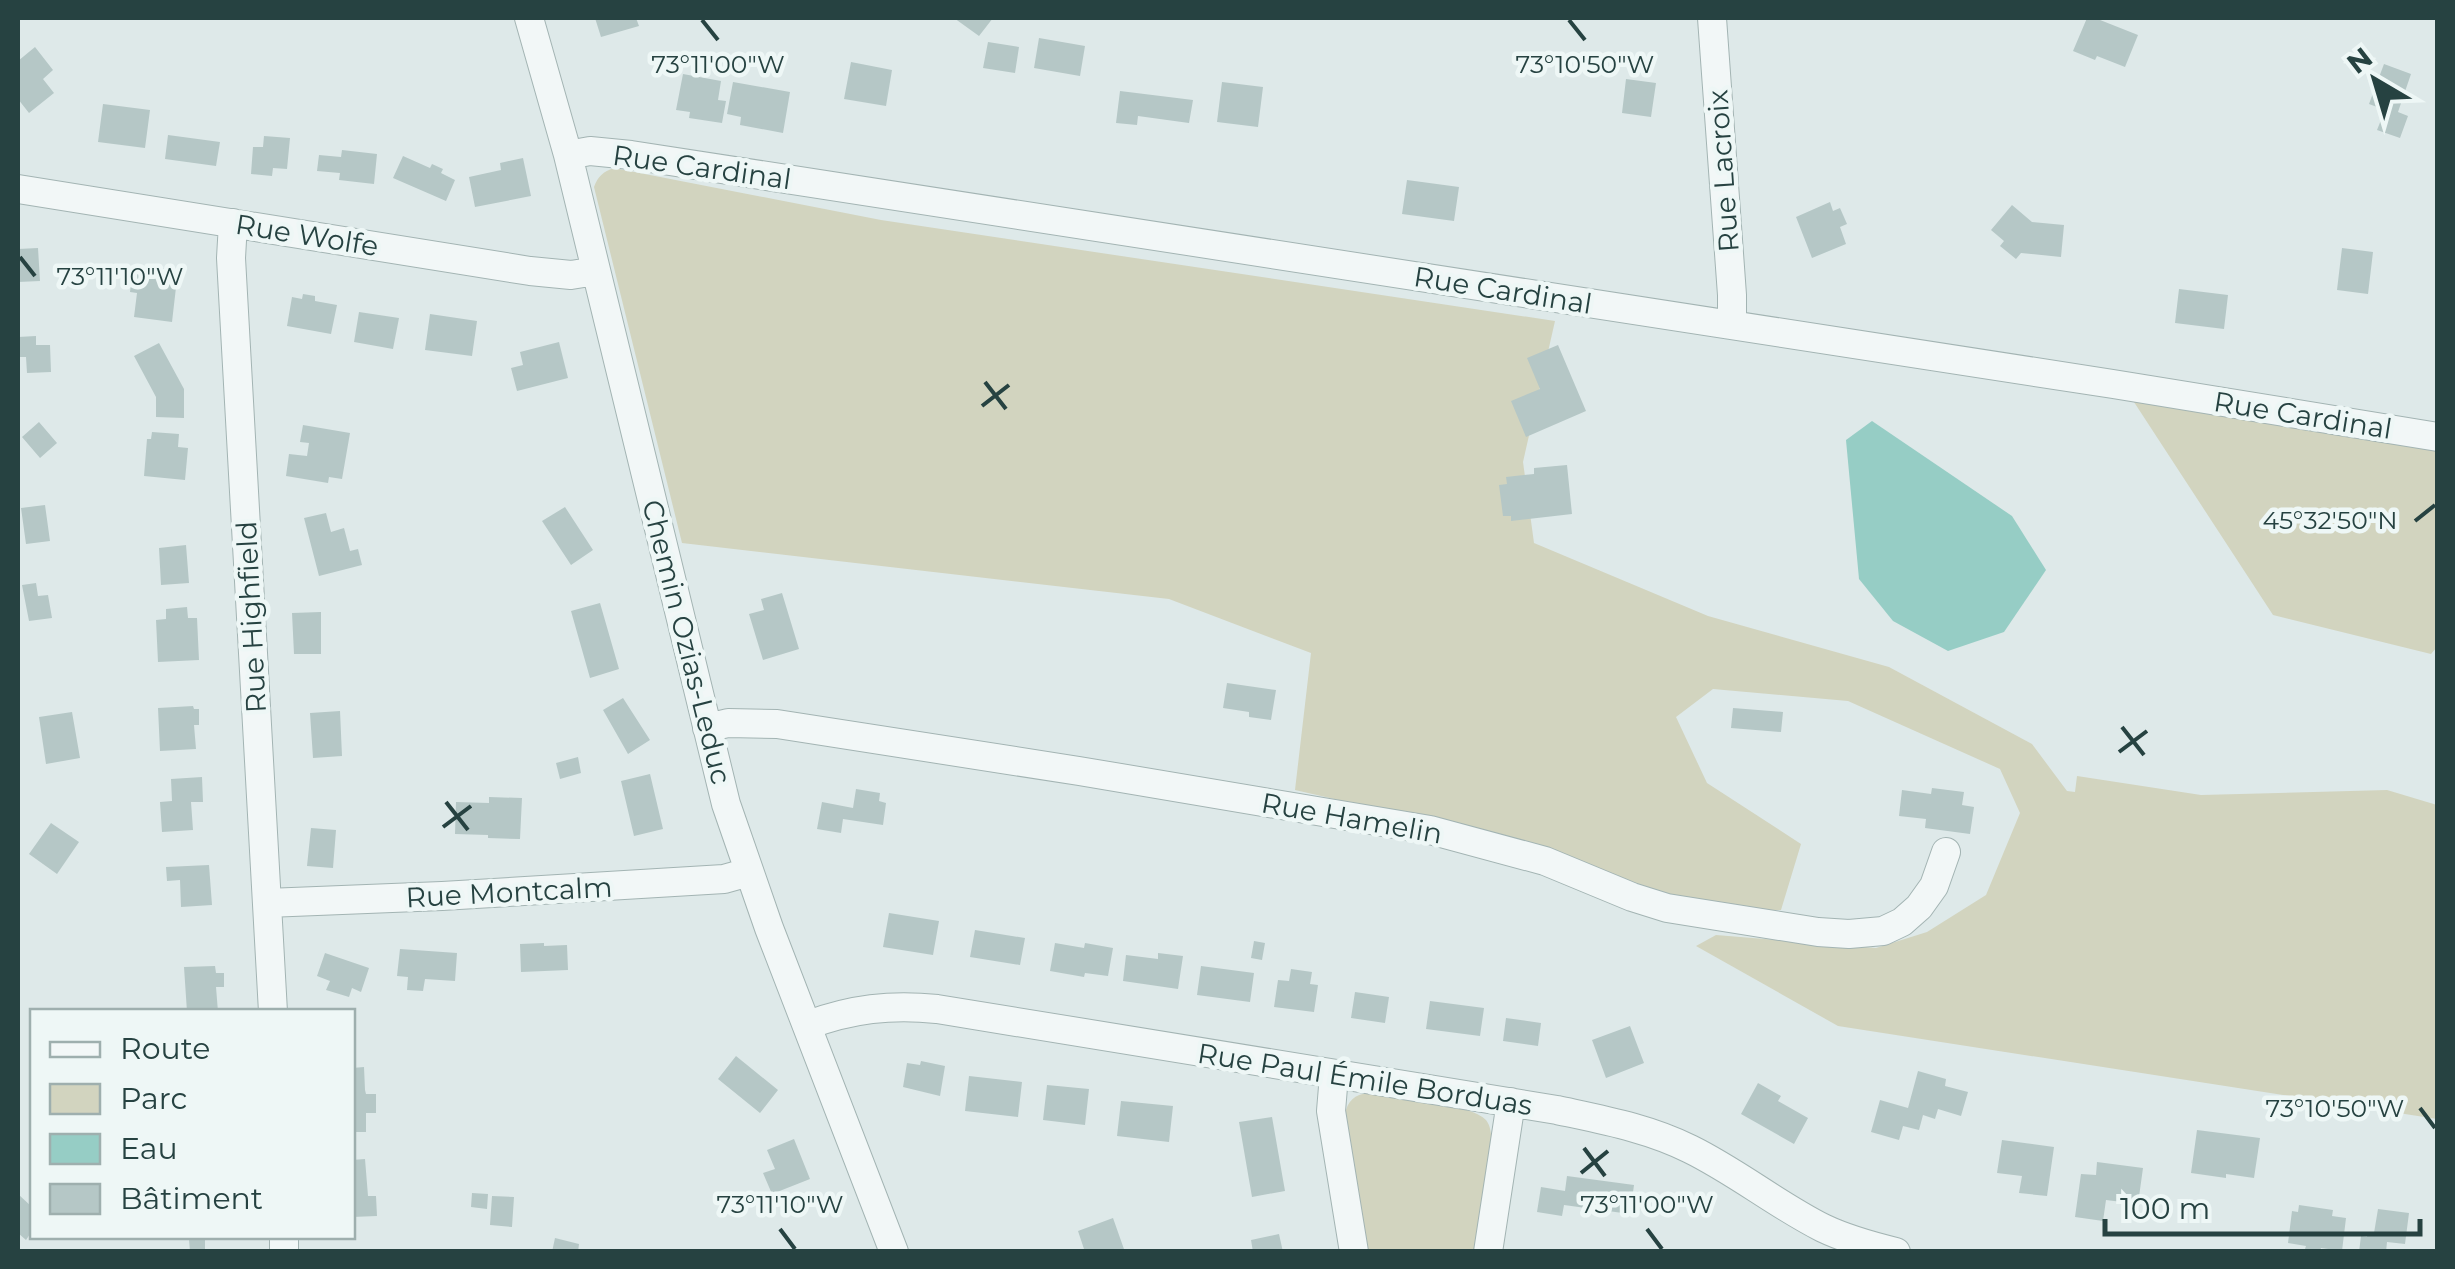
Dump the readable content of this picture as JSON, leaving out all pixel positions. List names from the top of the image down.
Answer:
{
  "streets": {
    "street": [
      "Rue Cardinal",
      "Rue Lacroix",
      "Rue Wolfe",
      "Rue Highfield",
      "Chemin Ozias-Leduc",
      "Rue Hamelin",
      "Rue Montcalm",
      "Rue Paul Émile Borduas"
    ]
  },
  "crossings": [
    ["Rue Cardinal", "Rue Lacroix"],
    ["Rue Cardinal", "Chemin Ozias-Leduc"],
    ["Rue Wolfe", "Rue Highfield"],
    ["Rue Wolfe", "Chemin Ozias-Leduc"],
    ["Rue Highfield", "Rue Montcalm"],
    ["Chemin Ozias-Leduc", "Rue Hamelin"],
    ["Chemin Ozias-Leduc", "Rue Montcalm"],
    ["Chemin Ozias-Leduc", "Rue Paul Émile Borduas"]
  ],
  "legend": [
    "Route",
    "Parc",
    "Eau",
    "Bâtiment"
  ],
  "scale_bar": "100 m",
  "north": "top left",
  "coordinates": [
    "73°11'00\"W",
    "73°10'50\"W",
    "73°11'10\"W",
    "45°32'50\"N"
  ]
}
